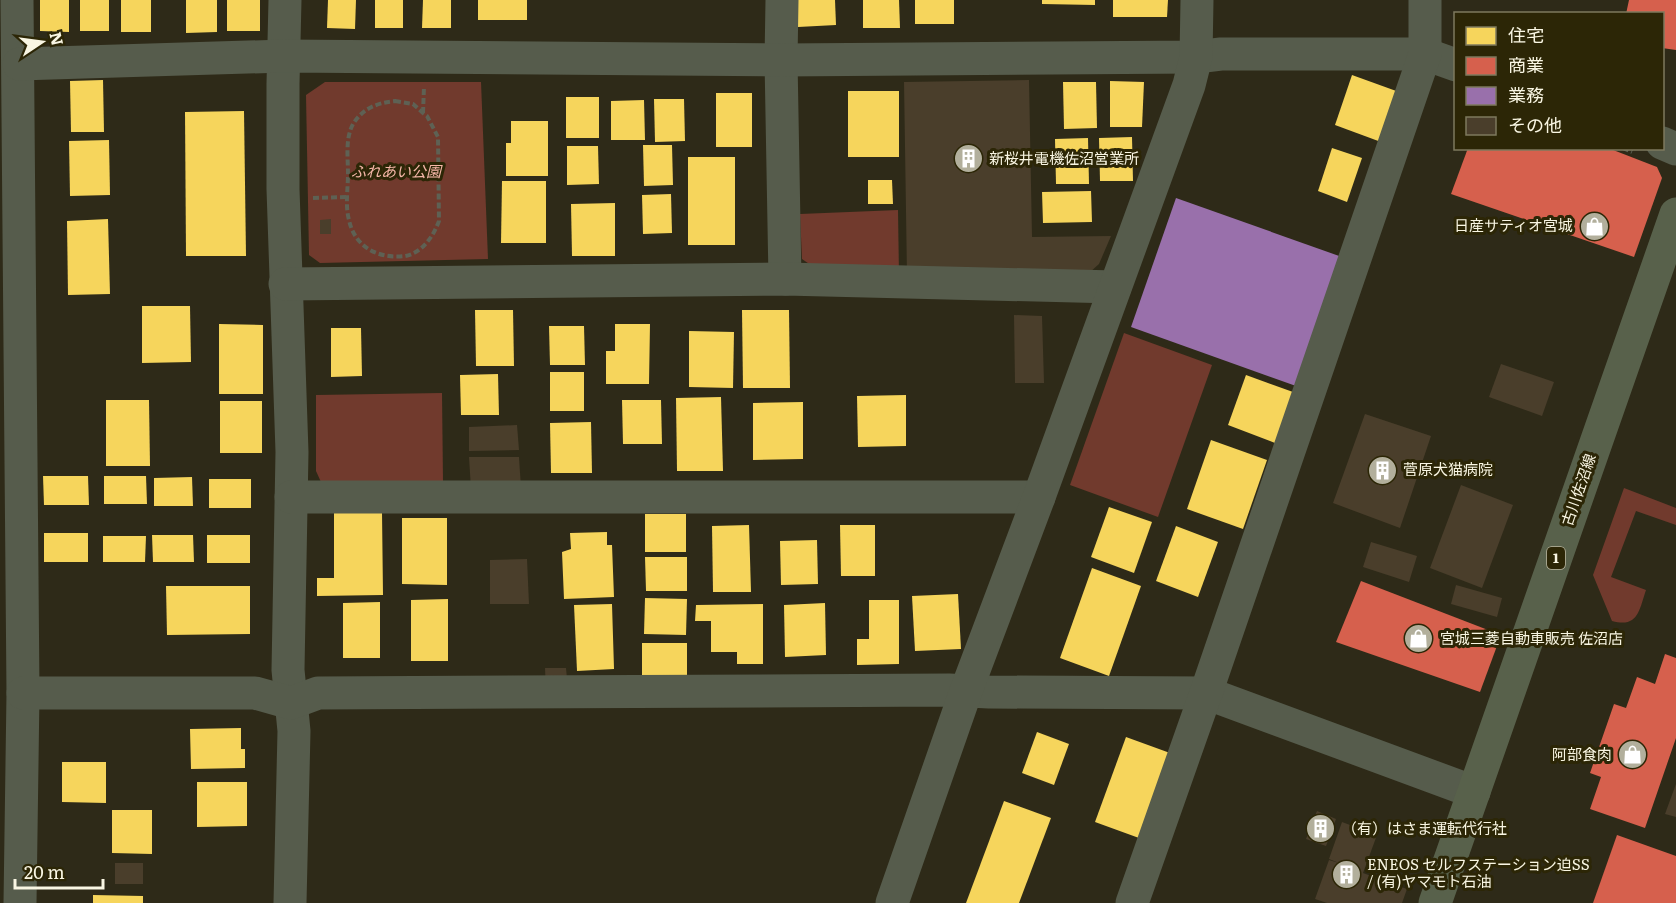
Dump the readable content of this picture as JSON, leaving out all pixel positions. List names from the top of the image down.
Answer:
{
  "streets": {
    "main road": ["古川佐沼線", "1"]
  },
  "parks": ["ふれあい公園"],
  "places": {
    "building": [
      "新桜井電機佐沼営業所",
      "菅原犬猫病院",
      "（有）はさま運転代行社",
      "ENEOS セルフステーション迫SS / (有)ヤマモト石油"
    ],
    "shop": ["日産サティオ宮城", "宮城三菱自動車販売 佐沼店", "阿部食肉"]
  },
  "legend": [
    "住宅",
    "商業",
    "業務",
    "その他"
  ],
  "scale_bar": "20 m",
  "north": "right"
}
